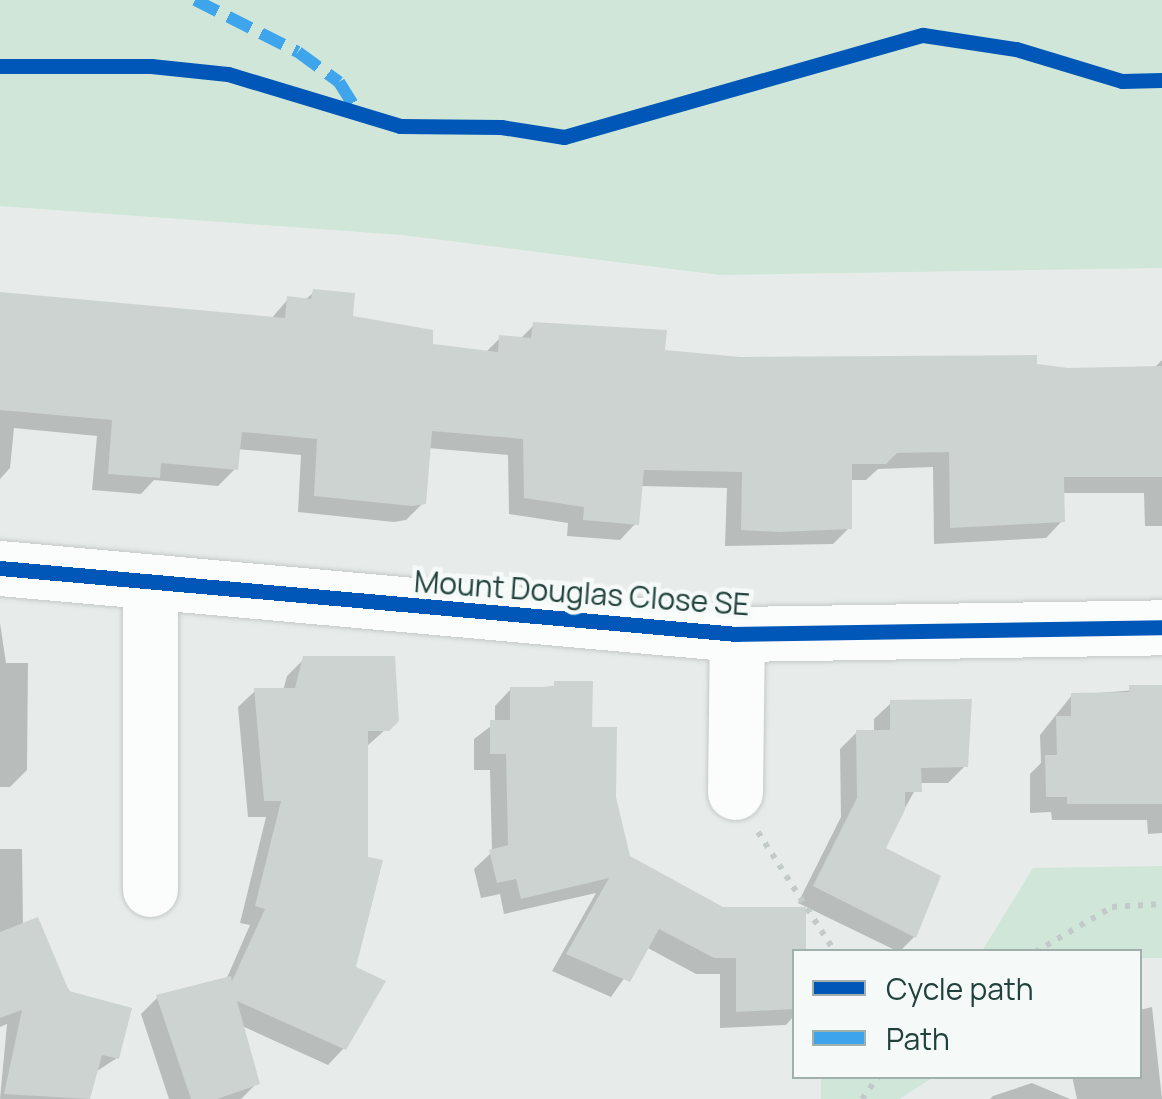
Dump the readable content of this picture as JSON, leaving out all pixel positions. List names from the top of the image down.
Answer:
{
  "streets": {
    "street": ["Mount Douglas Close SE"]
  },
  "legend": ["Cycle path", "Path"]
}
